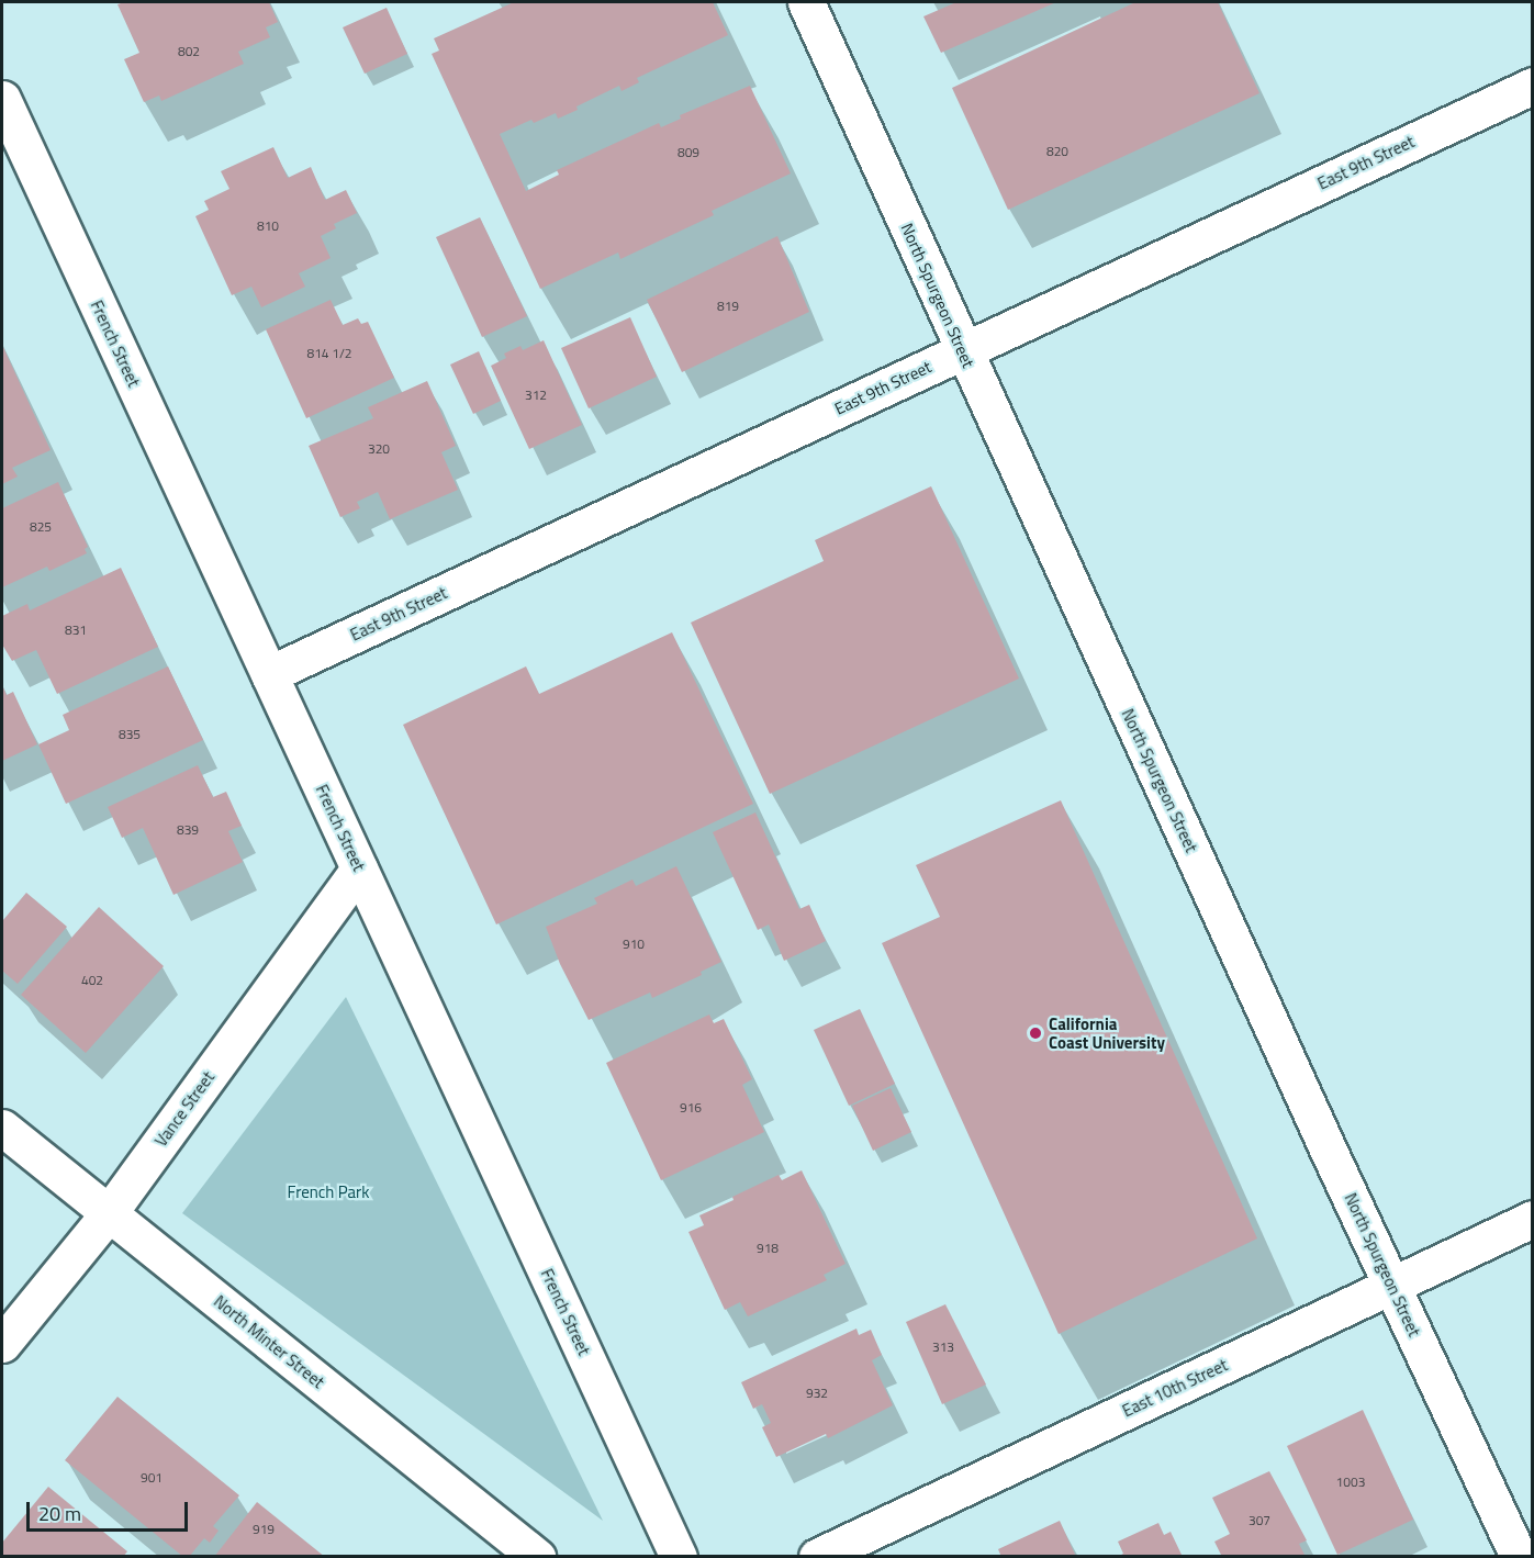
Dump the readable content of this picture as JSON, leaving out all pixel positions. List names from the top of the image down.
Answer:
{
  "streets": {
    "street": [
      "East 9th Street",
      "North Spurgeon Street",
      "French Street",
      "Vance Street",
      "North Minter Street",
      "East 10th Street"
    ]
  },
  "crossings": [
    ["East 9th Street", "North Spurgeon Street"],
    ["East 9th Street", "French Street"],
    ["North Spurgeon Street", "East 10th Street"],
    ["French Street", "Vance Street"],
    ["Vance Street", "North Minter Street"]
  ],
  "parks": ["French Park"],
  "places": ["California Coast University"],
  "house_numbers": [
    "802",
    "820",
    "809",
    "810",
    "819",
    "814 1/2",
    "312",
    "320",
    "825",
    "831",
    "835",
    "839",
    "910",
    "402",
    "916",
    "918",
    "313",
    "932",
    "901",
    "1003",
    "307",
    "919"
  ],
  "scale_bar": "20 m"
}
